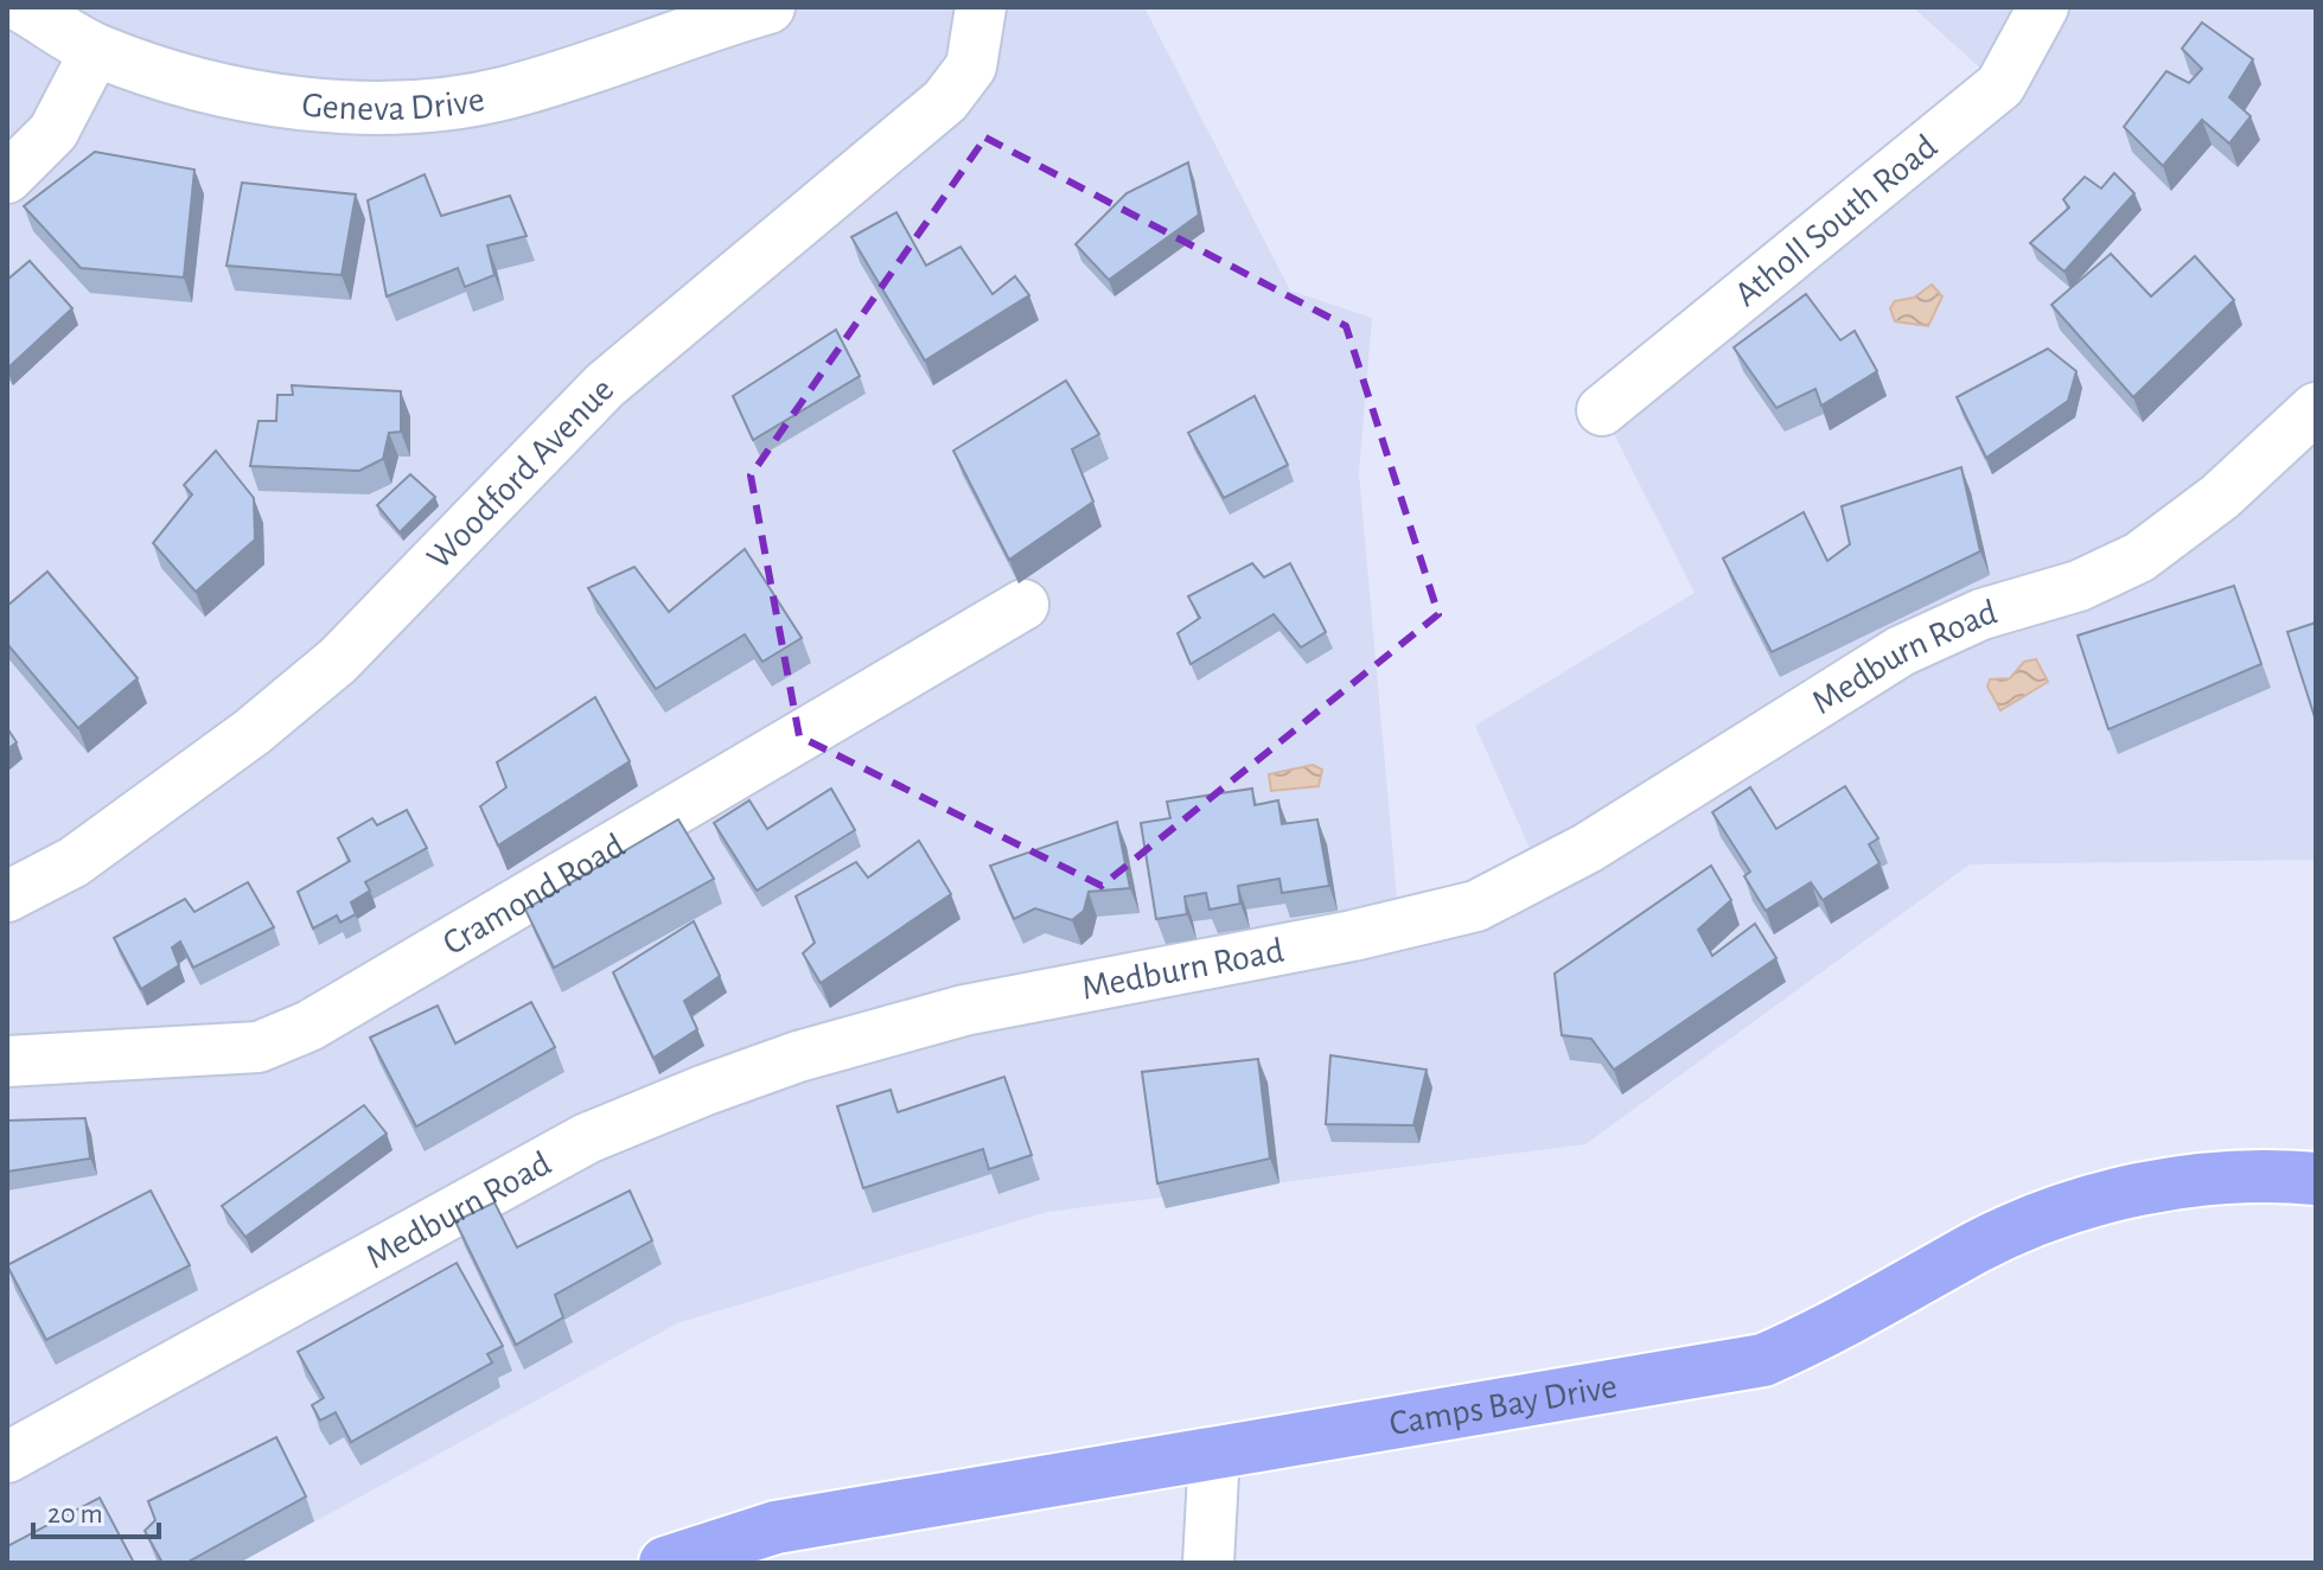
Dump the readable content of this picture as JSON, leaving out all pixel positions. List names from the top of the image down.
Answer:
{
  "streets": {
    "main road": ["Camps Bay Drive"],
    "street": [
      "Geneva Drive",
      "Atholl South Road",
      "Woodford Avenue",
      "Medburn Road",
      "Cramond Road"
    ]
  },
  "scale_bar": "20 m"
}
